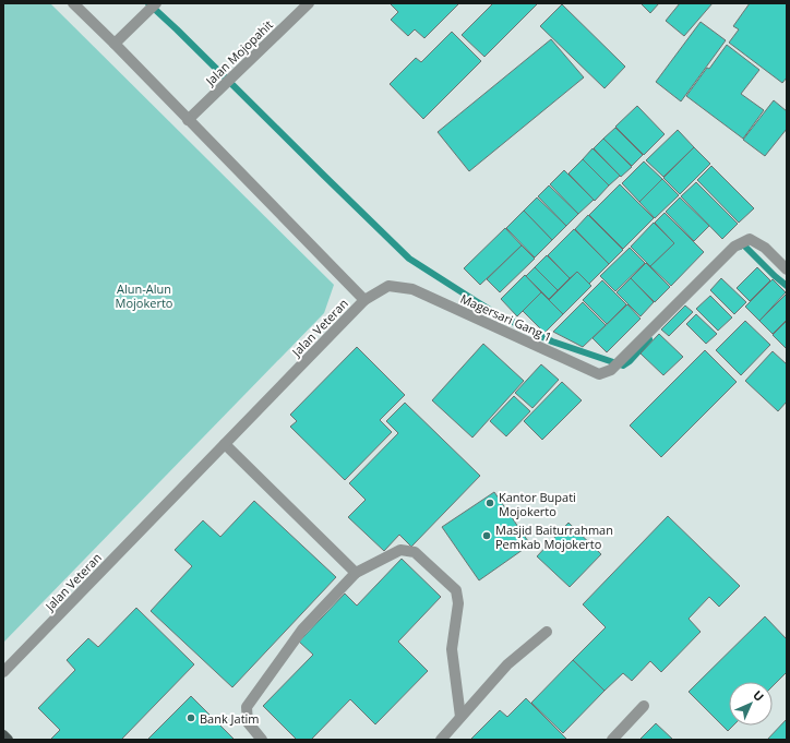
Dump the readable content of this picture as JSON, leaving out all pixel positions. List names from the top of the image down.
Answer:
{
  "streets": {
    "street": ["Jalan Mojopahit", "Magersari Gang 1", "Jalan Veteran"]
  },
  "crossings": [
    ["Jalan Mojopahit", "Jalan Veteran"],
    ["Magersari Gang 1", "Jalan Veteran"]
  ],
  "parks": ["Alun-Alun Mojokerto"],
  "places": ["Kantor Bupati Mojokerto", "Masjid Baiturrahman Pemkab Mojokerto", "Bank Jatim"],
  "north": "top right"
}
